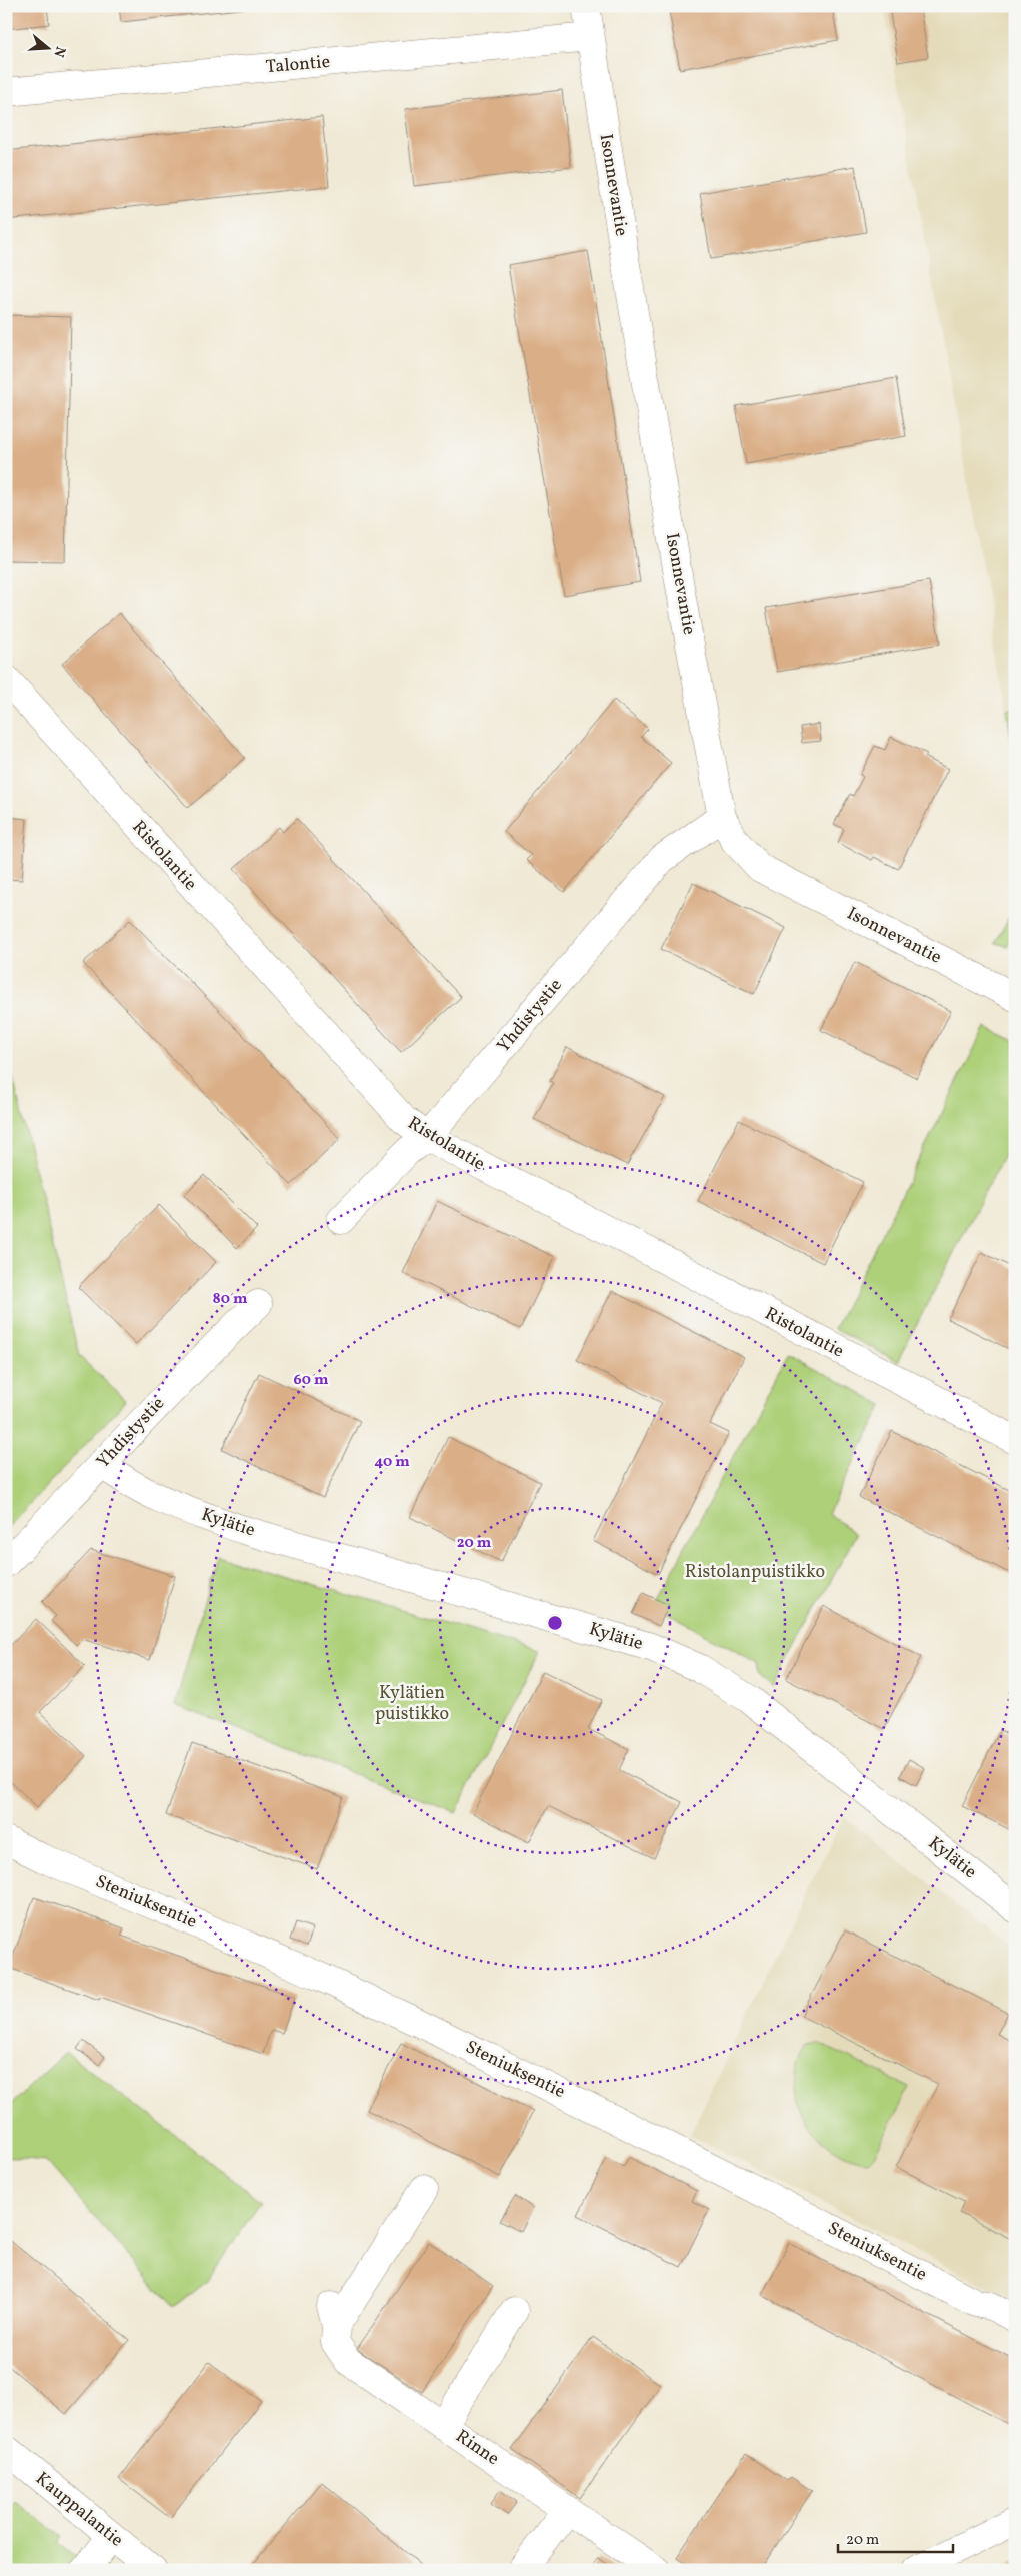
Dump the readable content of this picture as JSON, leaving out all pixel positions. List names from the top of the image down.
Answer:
{
  "streets": {
    "street": [
      "Talontie",
      "Isonnevantie",
      "Ristolantie",
      "Yhdistystie",
      "Kylätie",
      "Steniuksentie",
      "Rinne",
      "Kauppalantie"
    ]
  },
  "crossings": [
    ["Talontie", "Isonnevantie"],
    ["Isonnevantie", "Yhdistystie"],
    ["Ristolantie", "Yhdistystie"],
    ["Yhdistystie", "Kylätie"]
  ],
  "parks": ["Ristolanpuistikko", "Kylätien puistikko"],
  "scale_bar": "20 m",
  "north": "right",
  "rings": [
    "80 m",
    "60 m",
    "40 m",
    "20 m"
  ]
}
